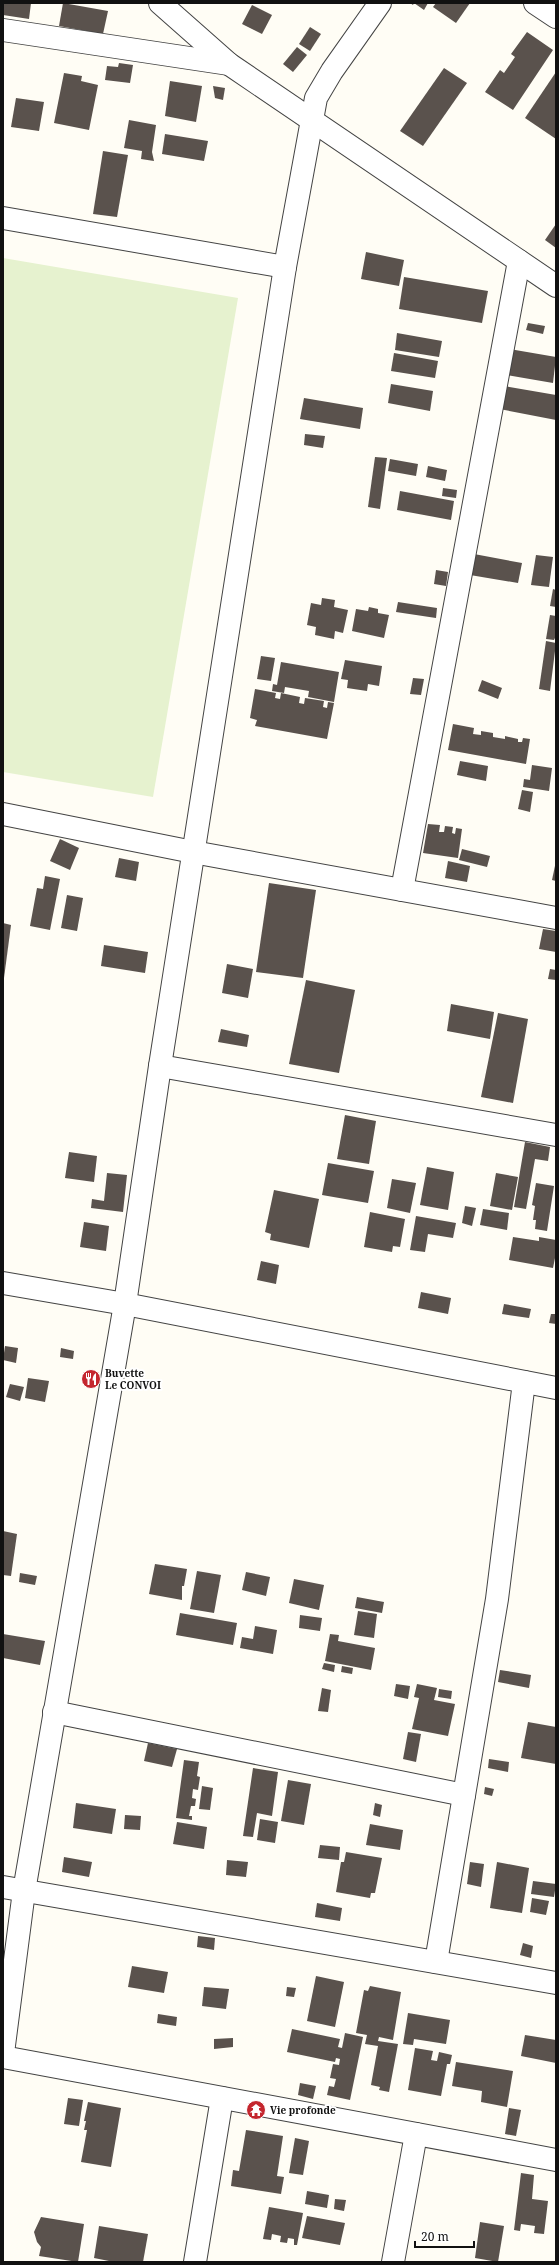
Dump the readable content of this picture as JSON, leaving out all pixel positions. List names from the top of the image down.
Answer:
{
  "places": {
    "restaurant": ["Buvette Le CONVOI"],
    "temple": ["Vie profonde"]
  },
  "scale_bar": "20 m"
}
